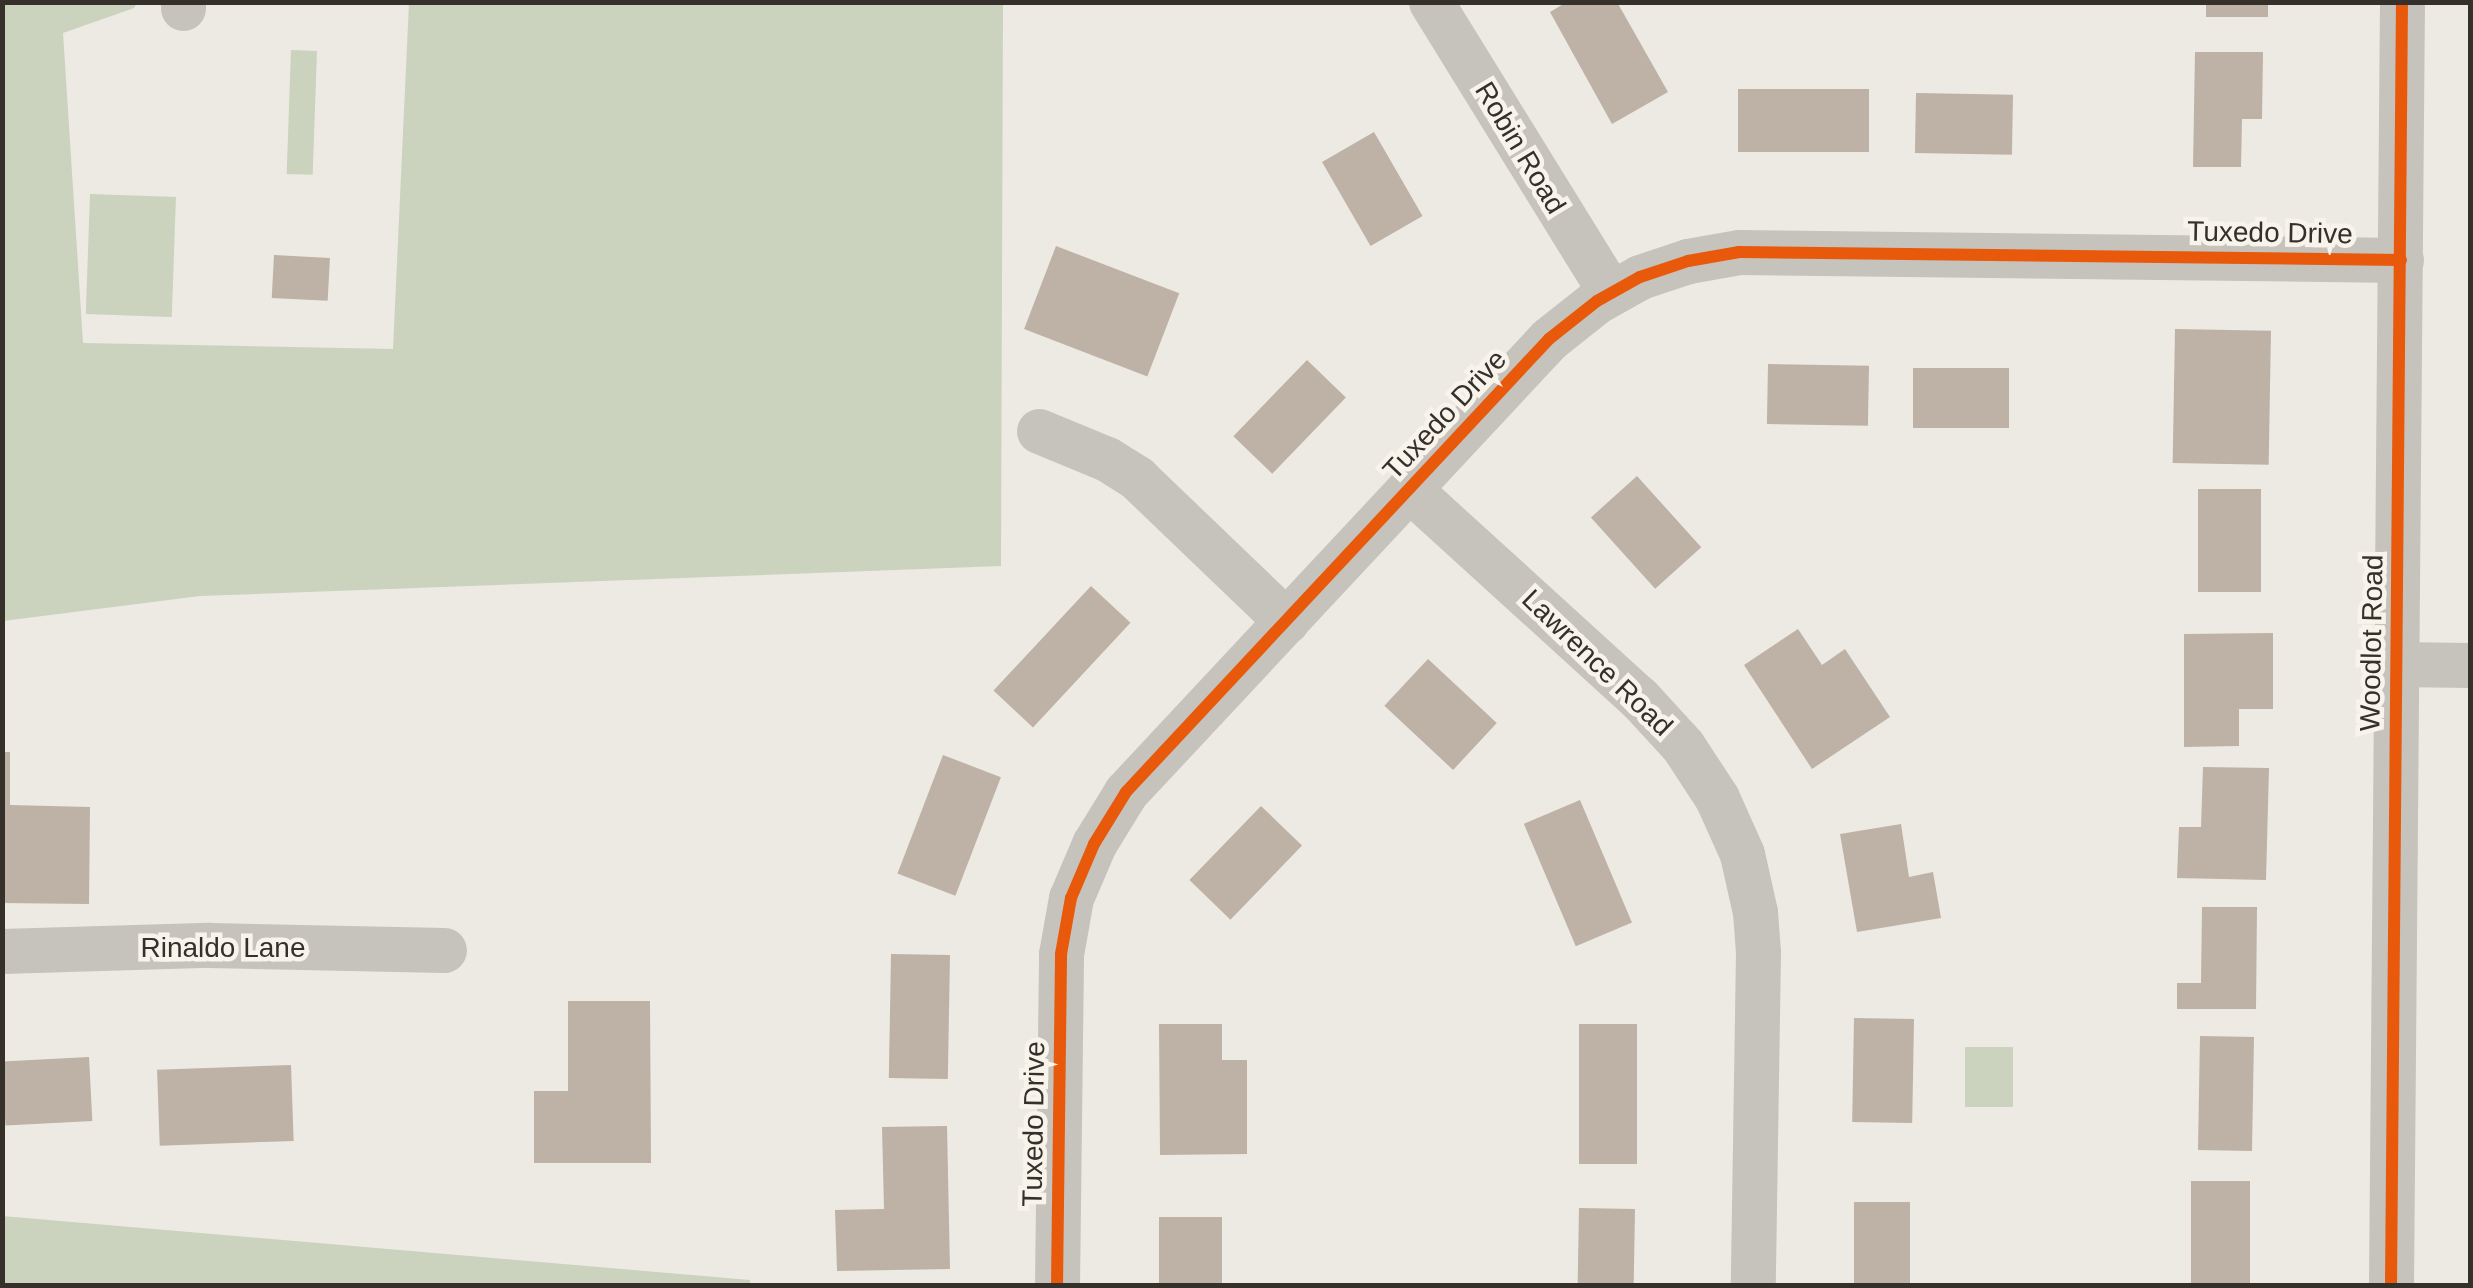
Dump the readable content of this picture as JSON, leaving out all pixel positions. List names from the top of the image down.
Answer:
{
  "streets": {
    "street": [
      "Robin Road",
      "Tuxedo Drive",
      "Woodlot Road",
      "Lawrence Road",
      "Rinaldo Lane"
    ]
  },
  "crossings": [
    ["Robin Road", "Tuxedo Drive"],
    ["Tuxedo Drive", "Woodlot Road"],
    ["Tuxedo Drive", "Lawrence Road"]
  ]
}
